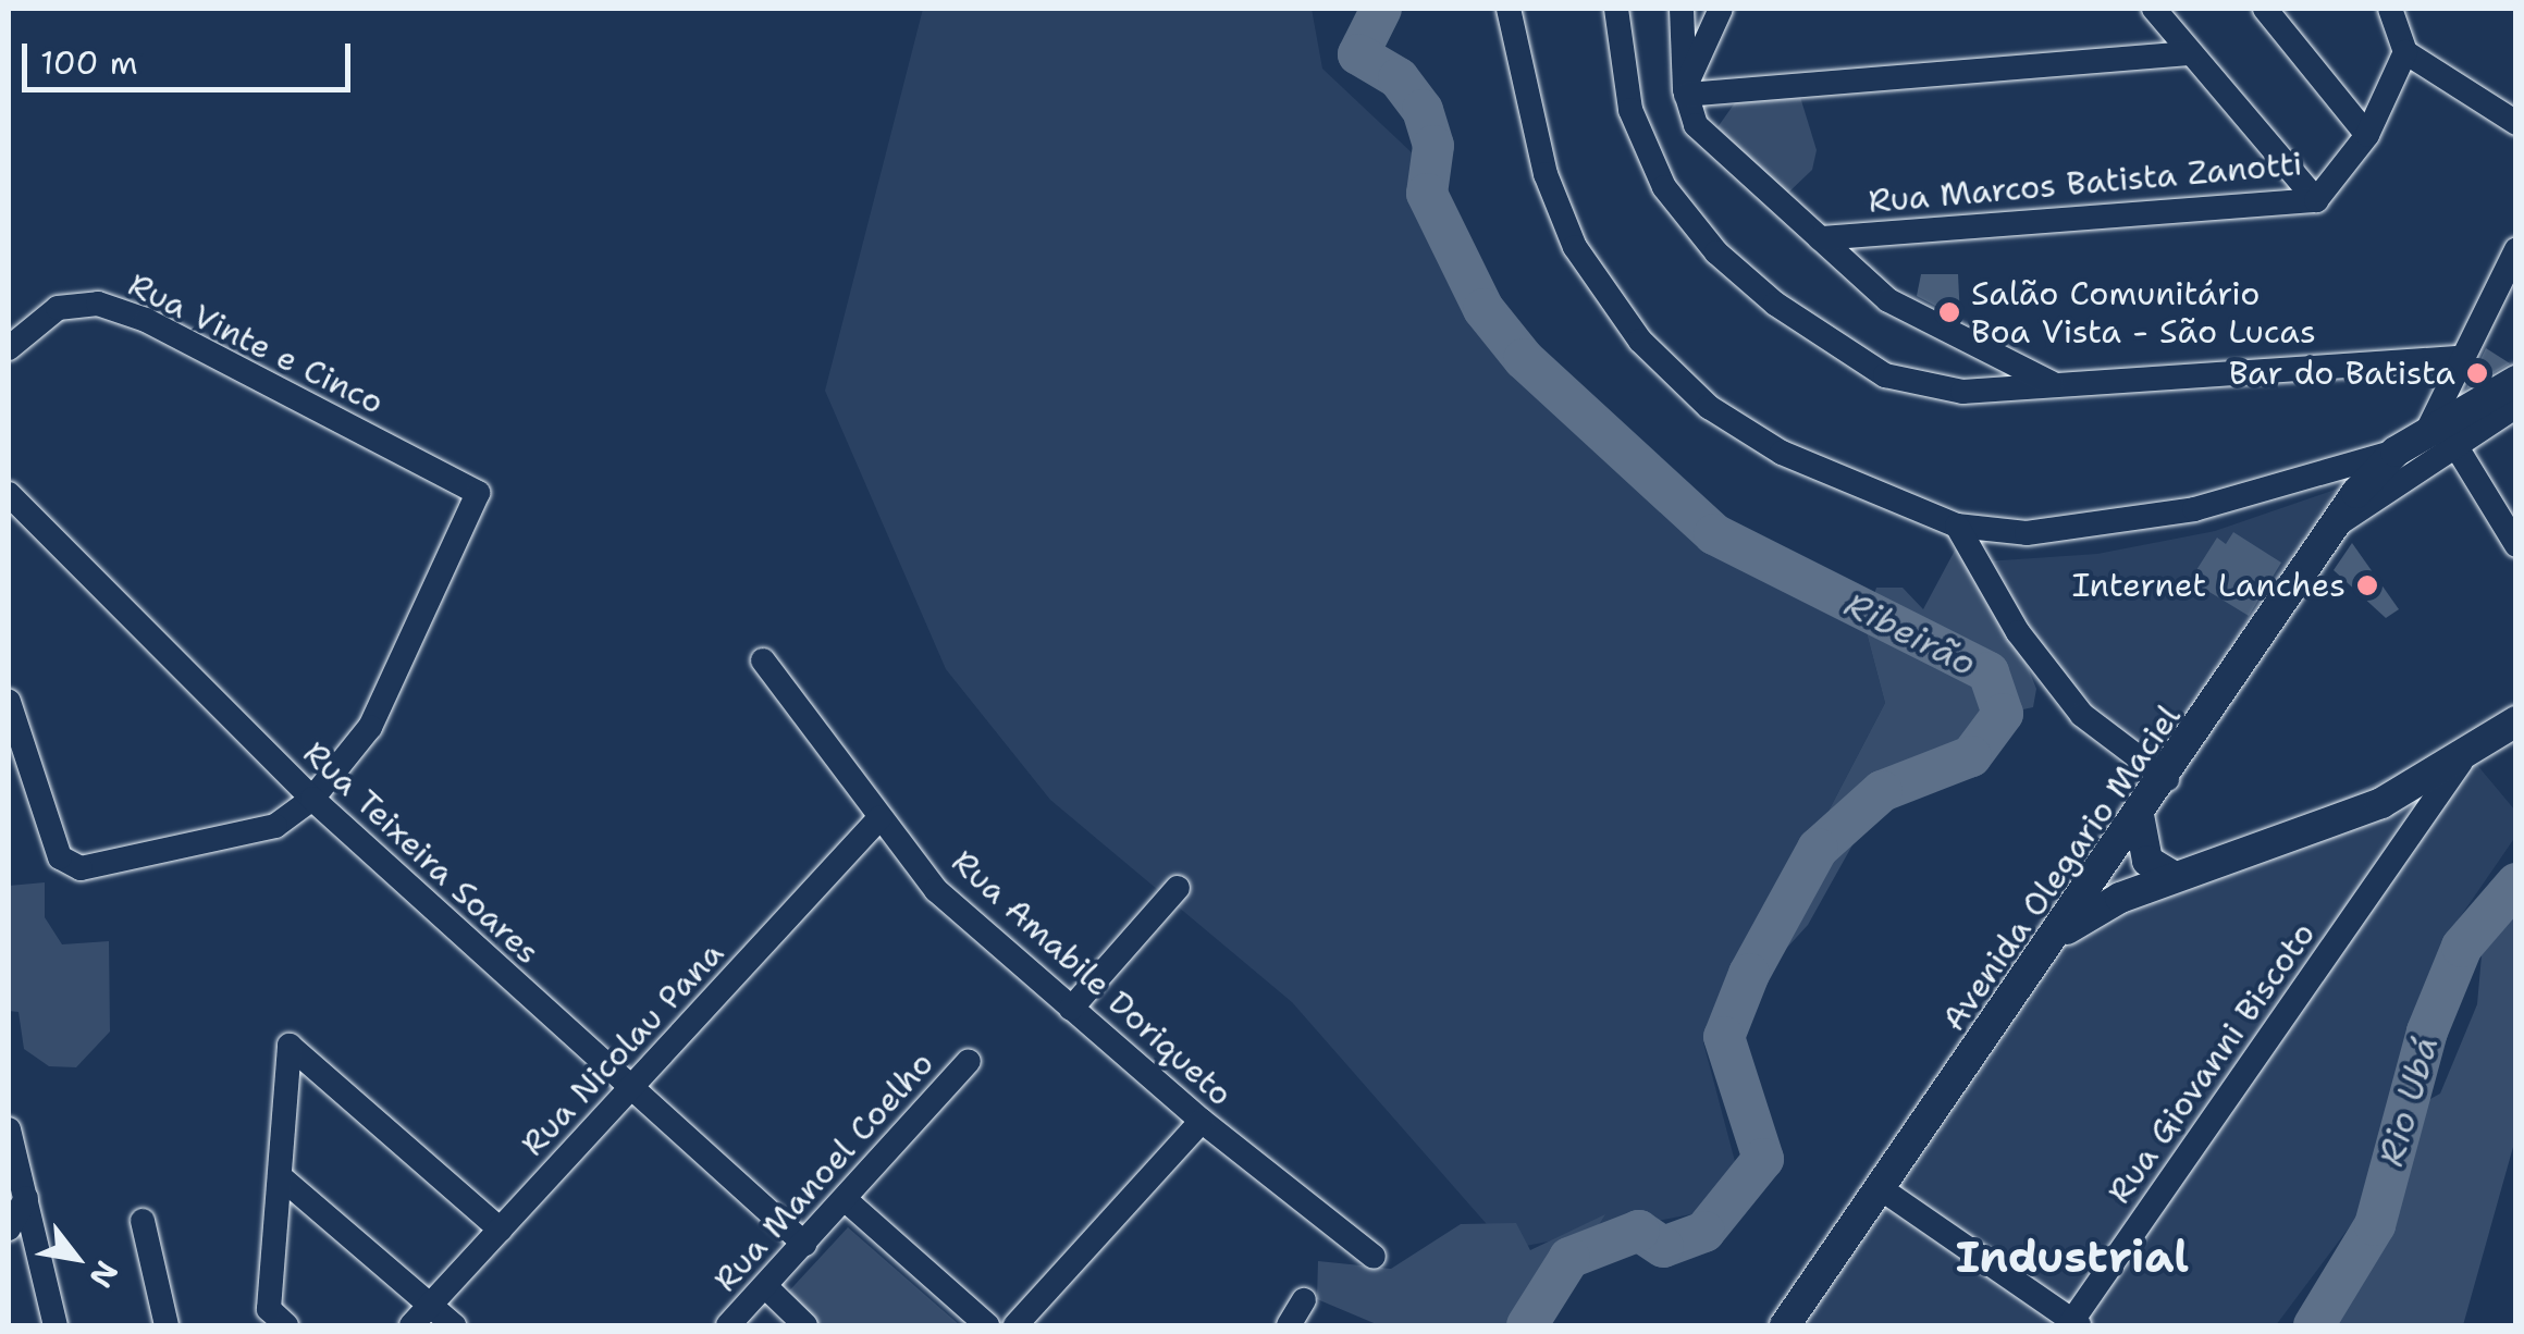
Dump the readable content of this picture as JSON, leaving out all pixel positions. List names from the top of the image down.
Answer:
{
  "streets": {
    "main road": ["Avenida Olegario Maciel"],
    "street": [
      "Rua Marcos Batista Zanotti",
      "Rua Vinte e Cinco",
      "Rua Teixeira Soares",
      "Rua Amabile Doriqueto",
      "Rua Nicolau Pana",
      "Rua Giovanni Biscoto",
      "Rua Manoel Coelho"
    ]
  },
  "crossings": [
    ["Rua Vinte e Cinco", "Rua Teixeira Soares"],
    ["Rua Teixeira Soares", "Rua Nicolau Pana"],
    ["Rua Teixeira Soares", "Rua Manoel Coelho"],
    ["Rua Amabile Doriqueto", "Rua Nicolau Pana"]
  ],
  "districts": ["Industrial"],
  "water": ["Ribeirão", "Rio Ubá"],
  "places": ["Salão Comunitário Boa Vista - São Lucas", "Bar do Batista", "Internet Lanches"],
  "scale_bar": "100 m",
  "north": "bottom right"
}
